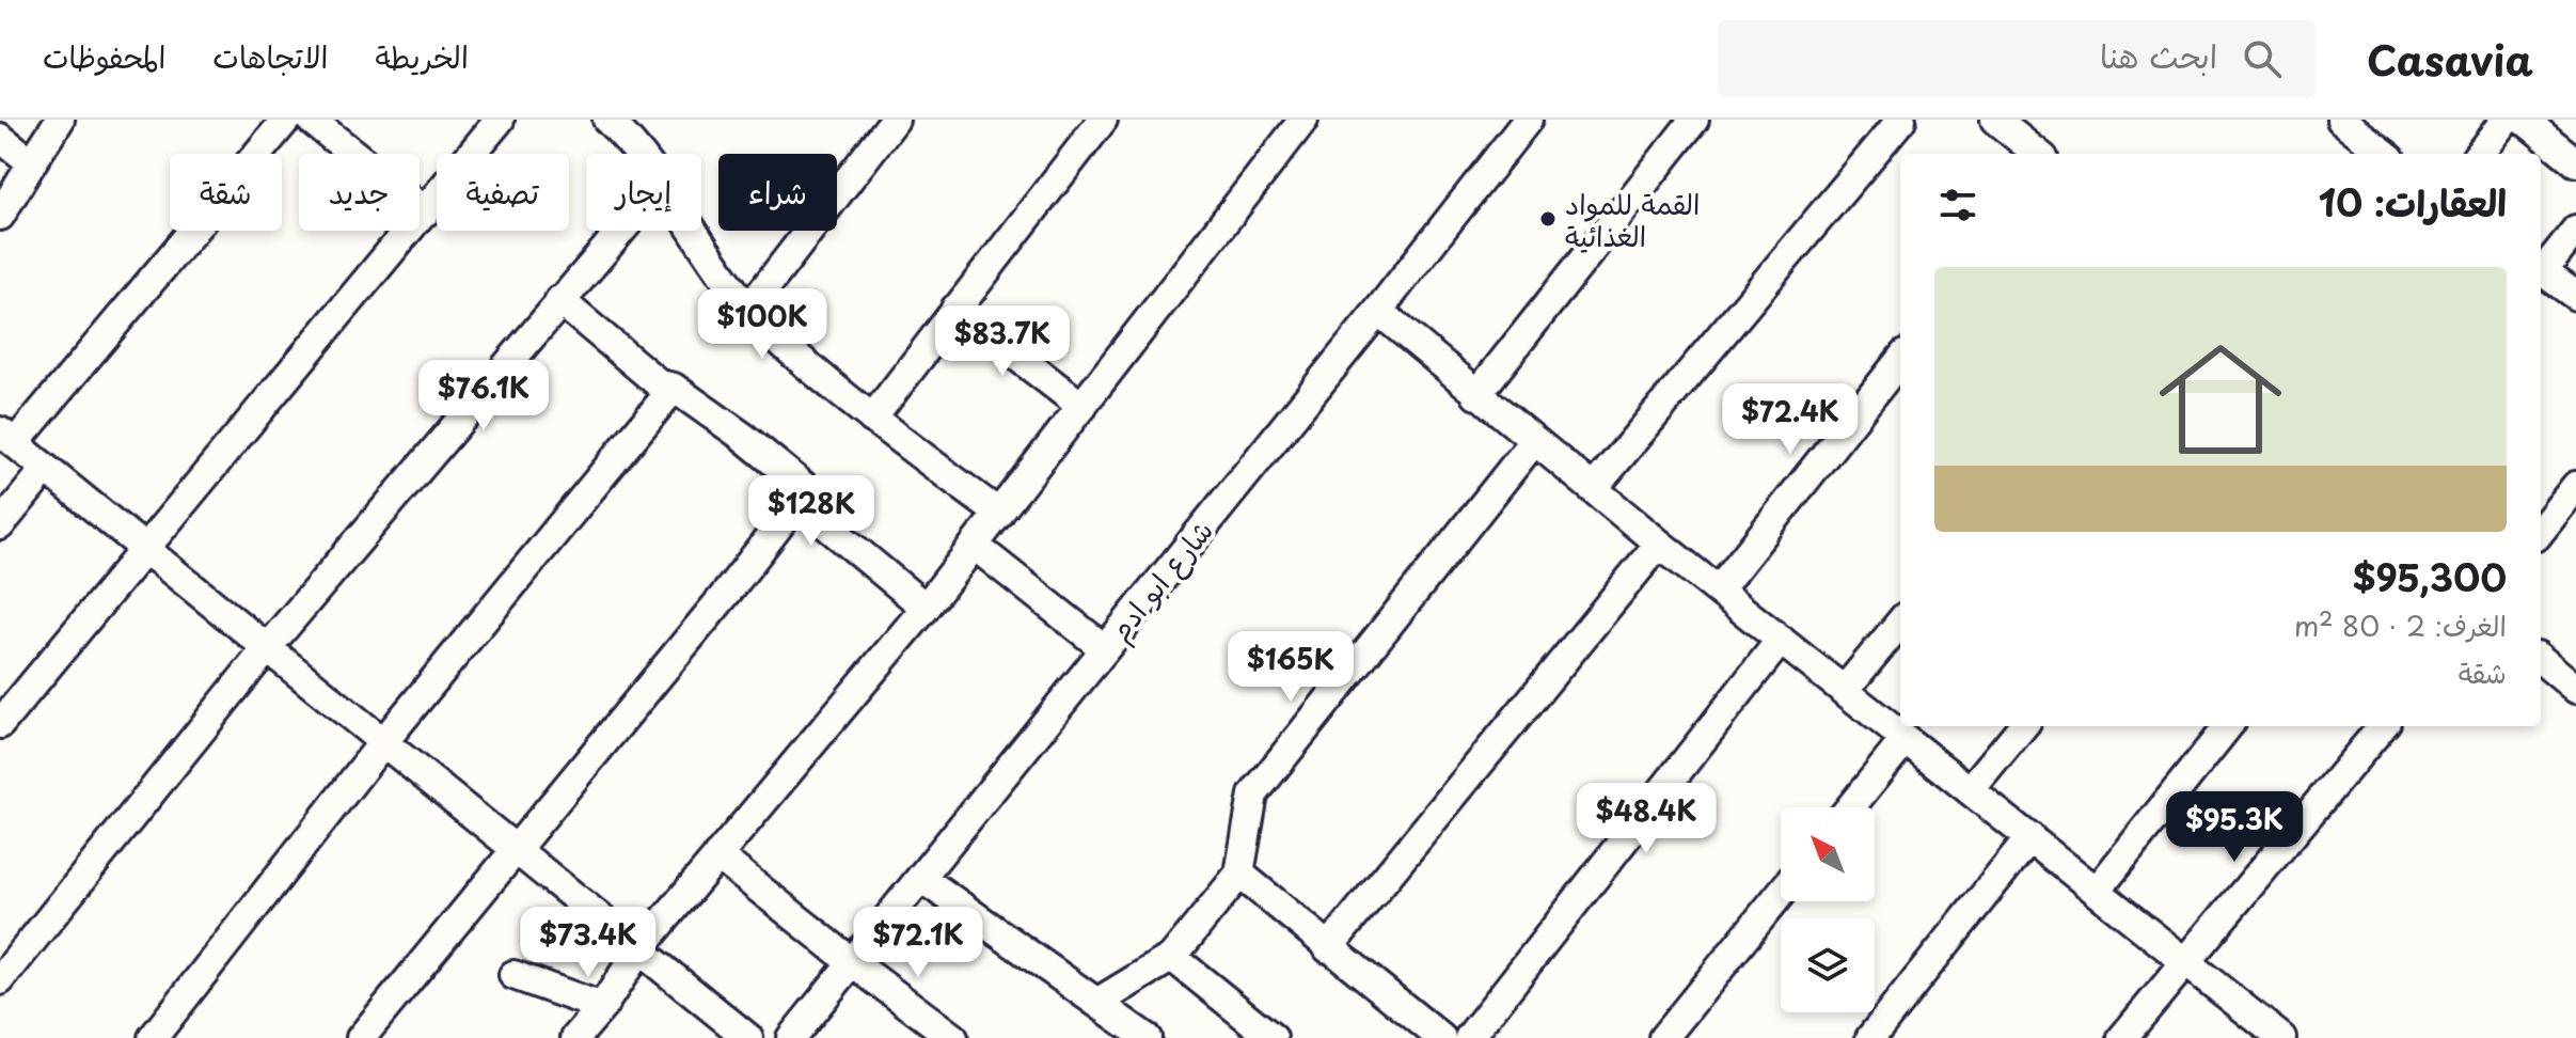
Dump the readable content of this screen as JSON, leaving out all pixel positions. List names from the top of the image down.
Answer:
{
  "streets": {
    "street": ["شارع ابو ادم"]
  },
  "places": ["القمة للمواد الغذائية"],
  "north": "top left",
  "page": {
    "header": "Casavia",
    "search": "ابحث هنا",
    "nav": ["الخريطة", "الاتجاهات", "المحفوظات"],
    "chip": [
      "شراء",
      "إيجار",
      "تصفية",
      "جديد",
      "شقة"
    ],
    "heading": "العقارات: 10",
    "list": [
      {
        "name": "$95,300",
        "note": "الغرف: 2 · 80 m² · شقة"
      }
    ],
    "price": [
      "$100K",
      "$83.7K",
      "$76.1K",
      "$72.4K",
      "$128K",
      "$165K",
      "$48.4K",
      "$95.3K",
      "$73.4K",
      "$72.1K"
    ]
  }
}
